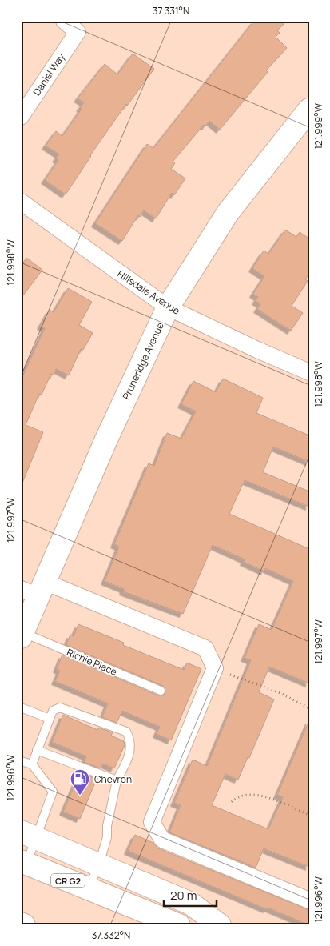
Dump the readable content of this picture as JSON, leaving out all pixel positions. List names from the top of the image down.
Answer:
{
  "streets": {
    "main road": ["Pruneridge Avenue", "CR G2"],
    "street": ["Daniel Way", "Hillsdale Avenue"],
    "lane": ["Richie Place"]
  },
  "crossings": [
    ["Hillsdale Avenue", "Pruneridge Avenue"],
    ["Pruneridge Avenue", "Richie Place"]
  ],
  "places": {
    "fuel station": ["Chevron"]
  },
  "scale_bar": "20 m",
  "coordinates": [
    "37.331°N",
    "121.999°W",
    "121.998°W",
    "121.997°W",
    "121.996°W",
    "37.332°N"
  ]
}
